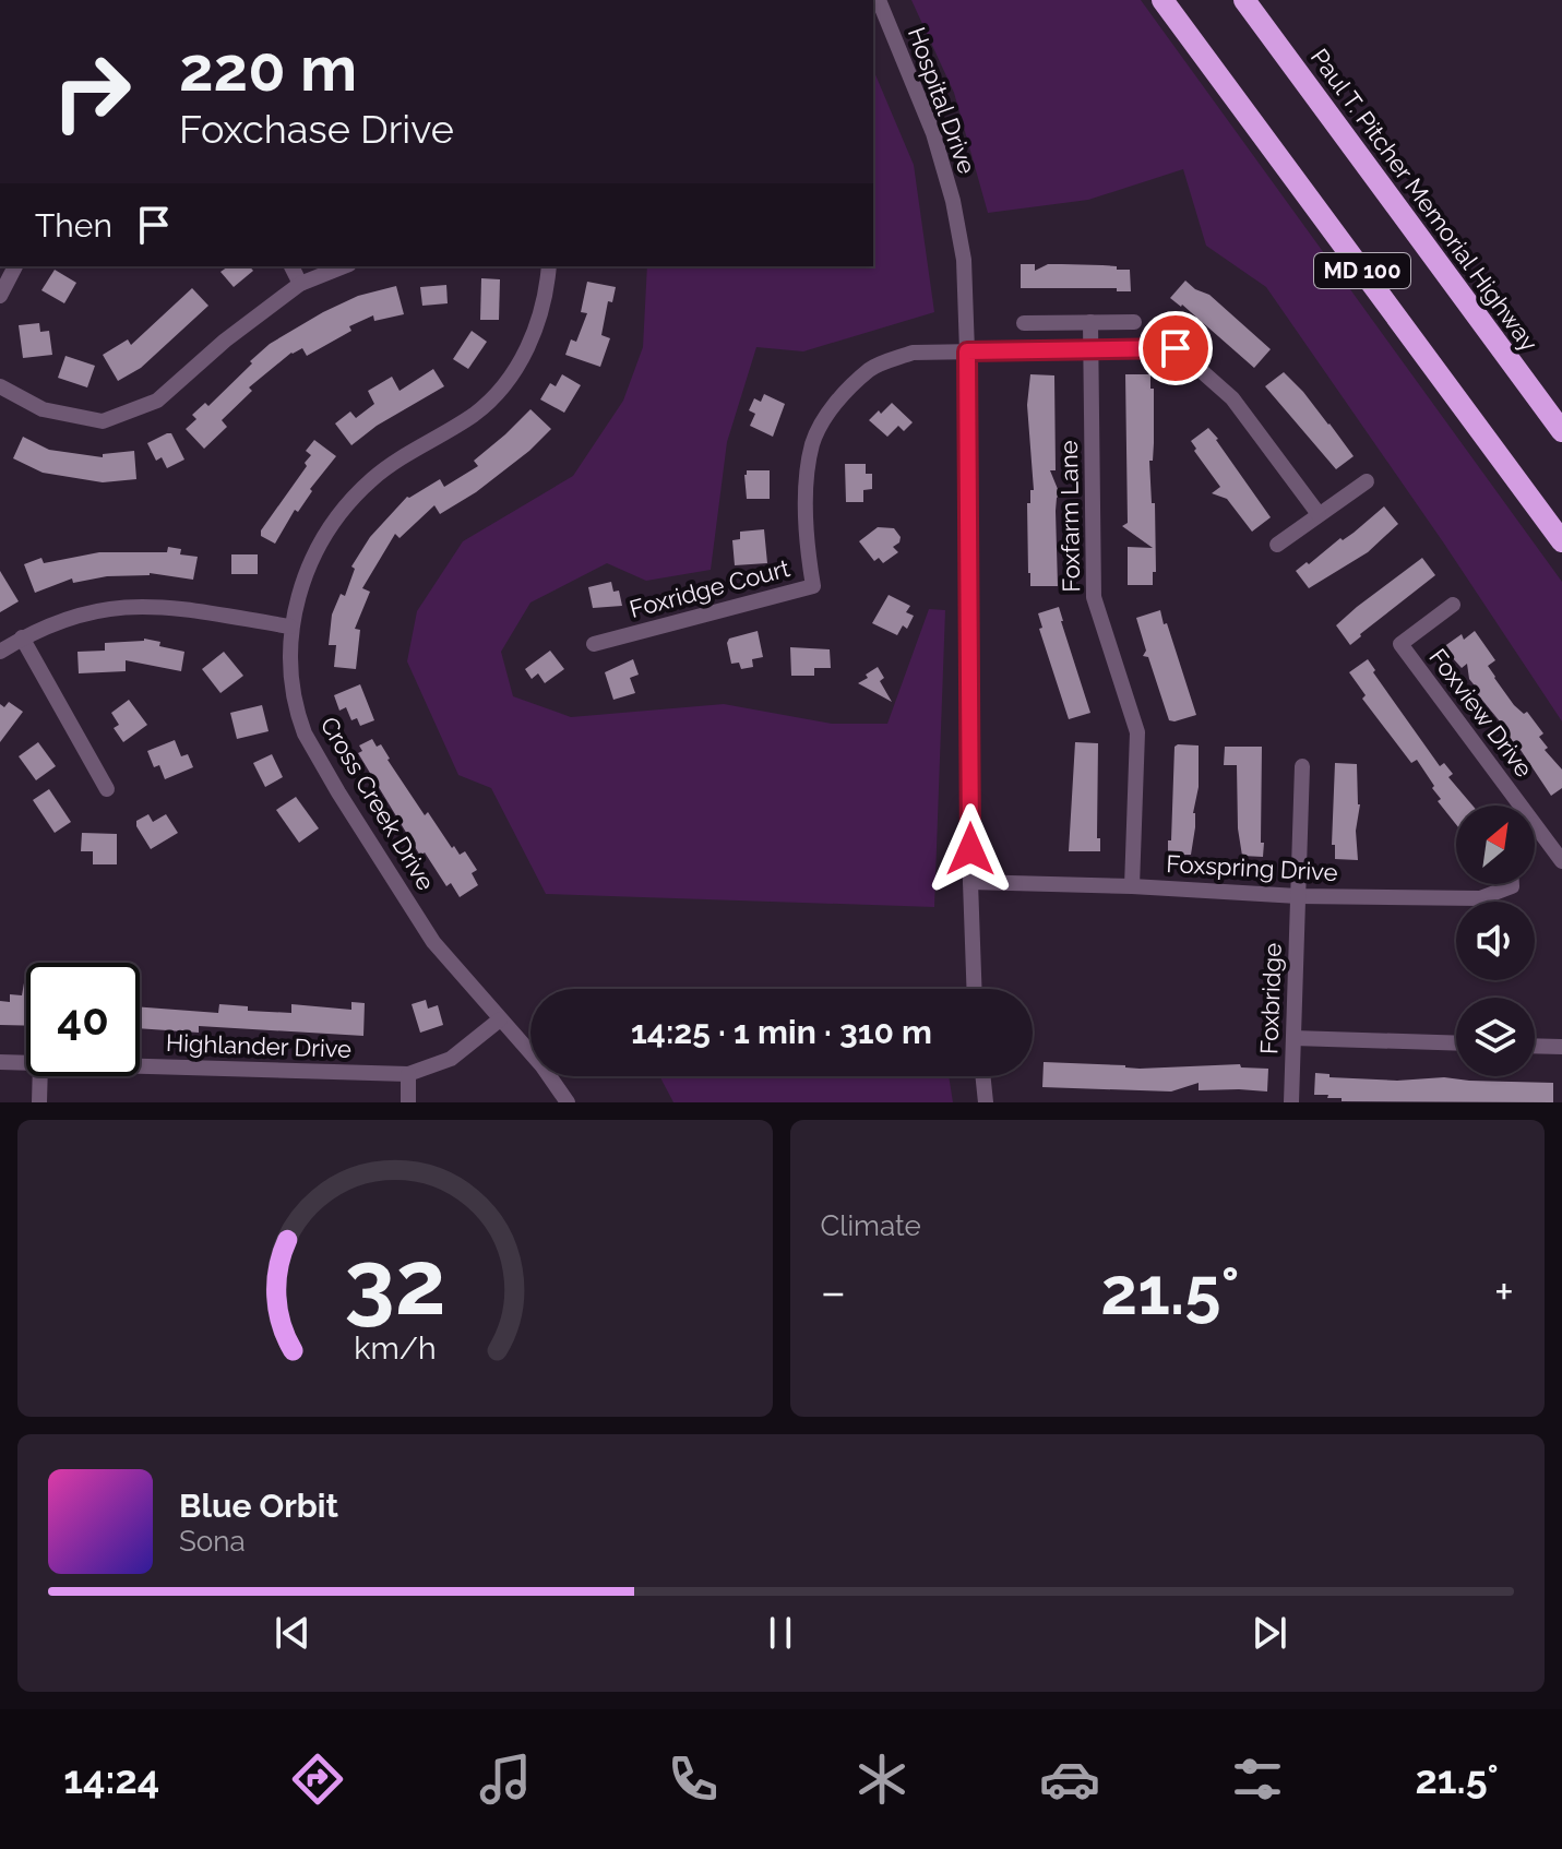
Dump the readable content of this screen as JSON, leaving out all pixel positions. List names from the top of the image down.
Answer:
{
  "streets": {
    "highway": ["Paul T. Pitcher Memorial Highway", "MD 100"],
    "street": [
      "Hospital Drive",
      "Foxfarm Lane",
      "Foxridge Court",
      "Foxview Drive",
      "Cross Creek Drive",
      "Foxspring Drive",
      "Foxbridge",
      "Highlander Drive"
    ]
  },
  "crossings": [
    ["Hospital Drive", "Foxridge Court"],
    ["Hospital Drive", "Foxspring Drive"],
    ["Foxfarm Lane", "Foxspring Drive"],
    ["Cross Creek Drive", "Highlander Drive"],
    ["Foxspring Drive", "Foxbridge"]
  ],
  "north": "top right",
  "page": {
    "turn": ["220 m", "Foxchase Drive"],
    "then": "Then",
    "limit": "40",
    "trip": "14:25 · 1 min · 310 m",
    "tile": "Climate",
    "heat": ["−", "21.5°", "+"],
    "song": ["Blue Orbit", "Sona"],
    "tabs": ["14:24", "21.5°"],
    "gauge": ["32", "km/h"]
  }
}
